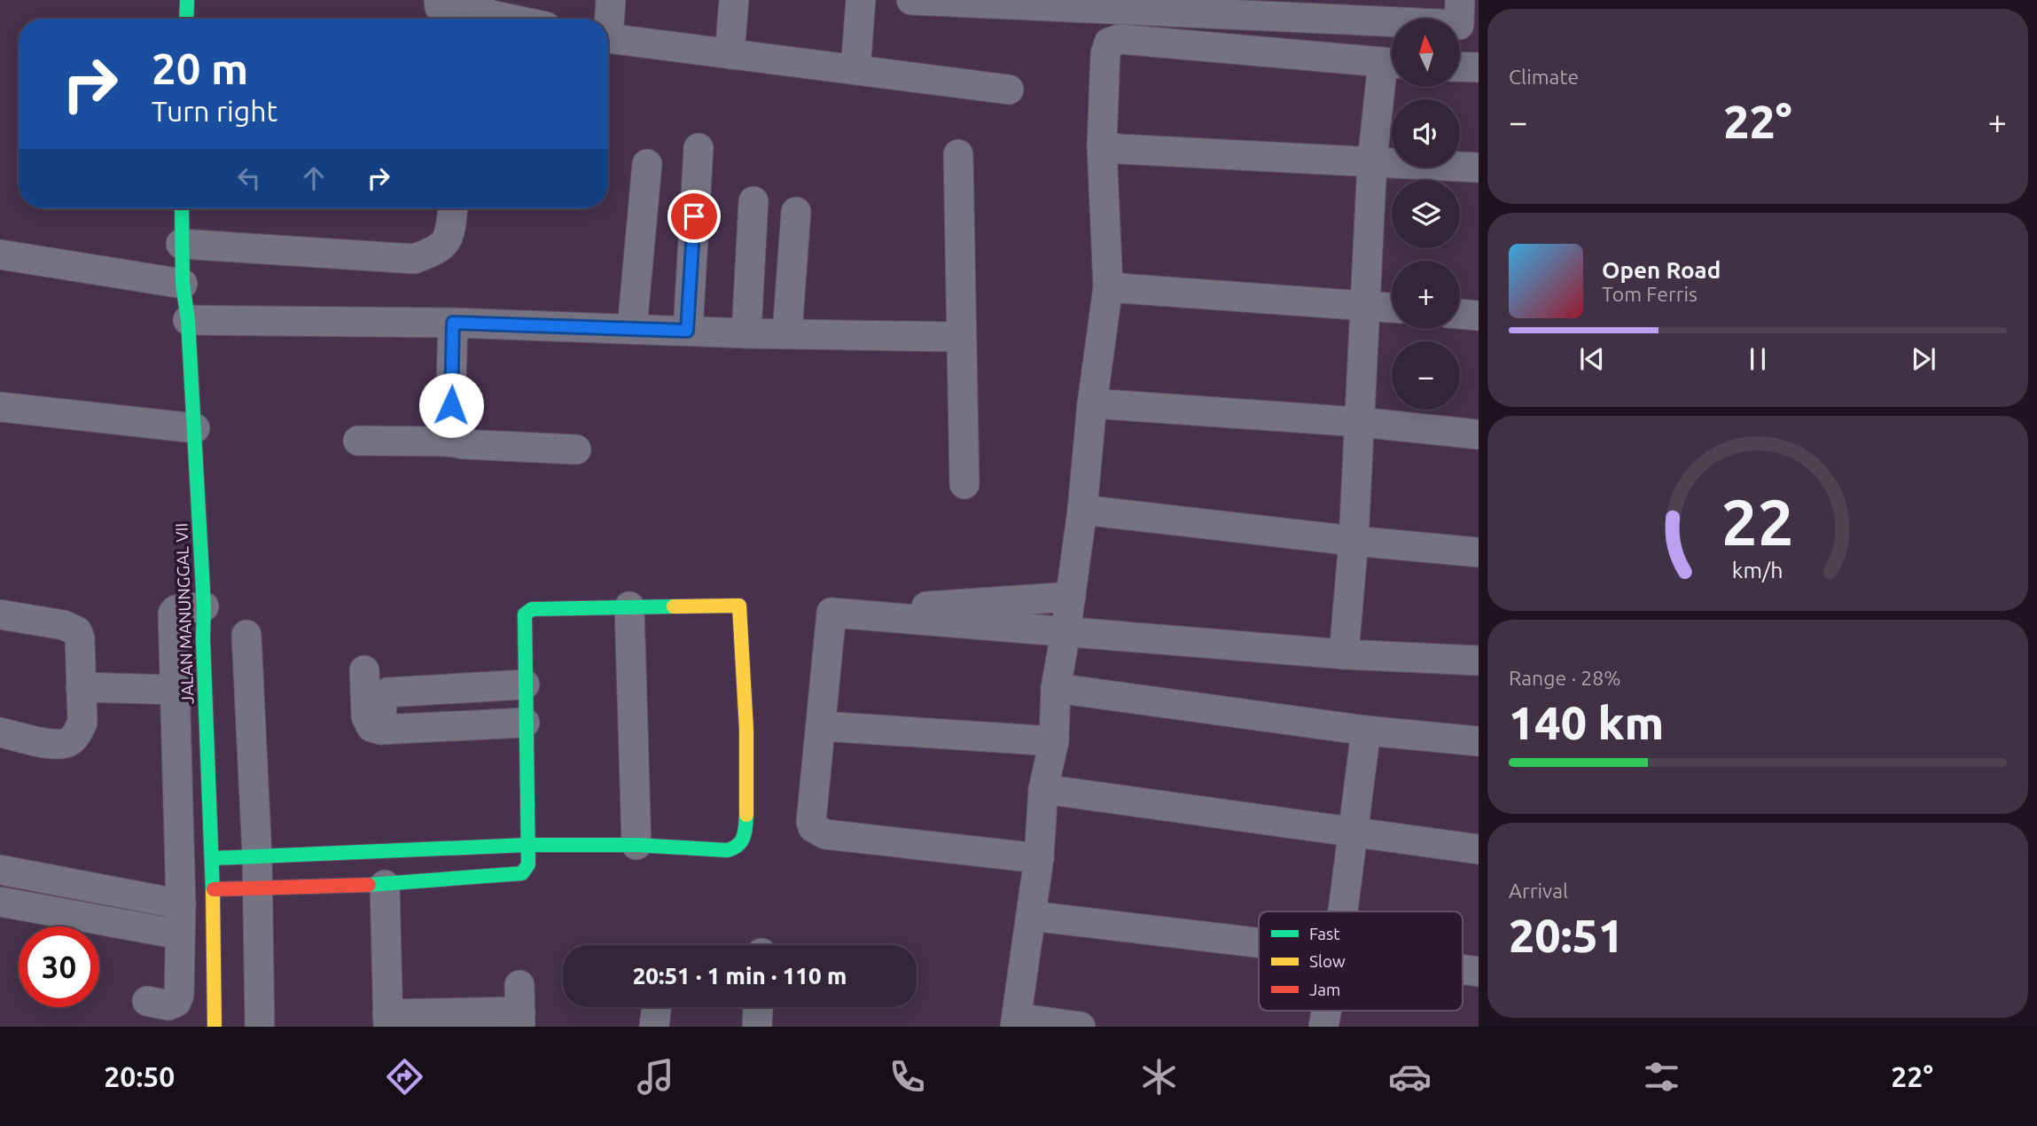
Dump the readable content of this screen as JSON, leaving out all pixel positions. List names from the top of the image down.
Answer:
{
  "streets": {
    "street": ["JALAN MANUNGGAL VII"]
  },
  "legend": ["Fast", "Slow", "Jam"],
  "north": "top",
  "page": {
    "tile": [
      "Climate",
      ["Range · 28%", "140 km"],
      ["Arrival", "20:51"]
    ],
    "map_buttons": ["+", "−"],
    "turn": ["20 m", "Turn right"],
    "heat": ["−", "22°", "+"],
    "song": ["Open Road", "Tom Ferris"],
    "limit": "30",
    "trip": "20:51 · 1 min · 110 m",
    "tabs": ["20:50", "22°"],
    "gauge": ["22", "km/h"]
  }
}
